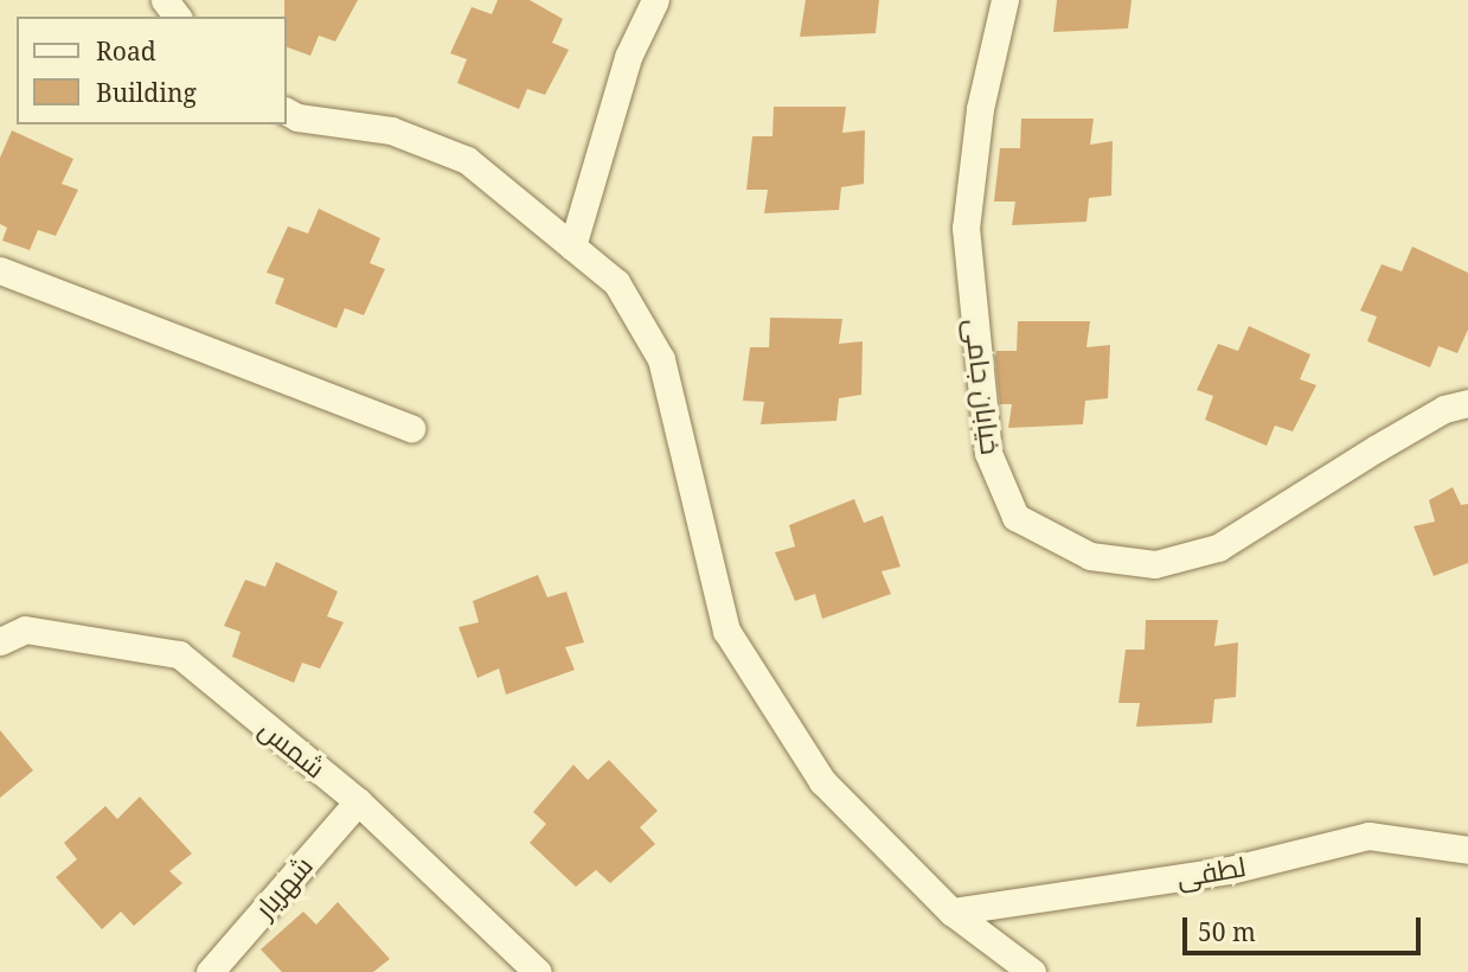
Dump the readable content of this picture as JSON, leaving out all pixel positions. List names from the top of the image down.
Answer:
{
  "streets": {
    "street": [
      "خیابان جامی",
      "شمس",
      "لطفی",
      "شهریار"
    ]
  },
  "crossings": [
    ["شمس", "شهریار"]
  ],
  "legend": ["Road", "Building"],
  "scale_bar": "50 m"
}
